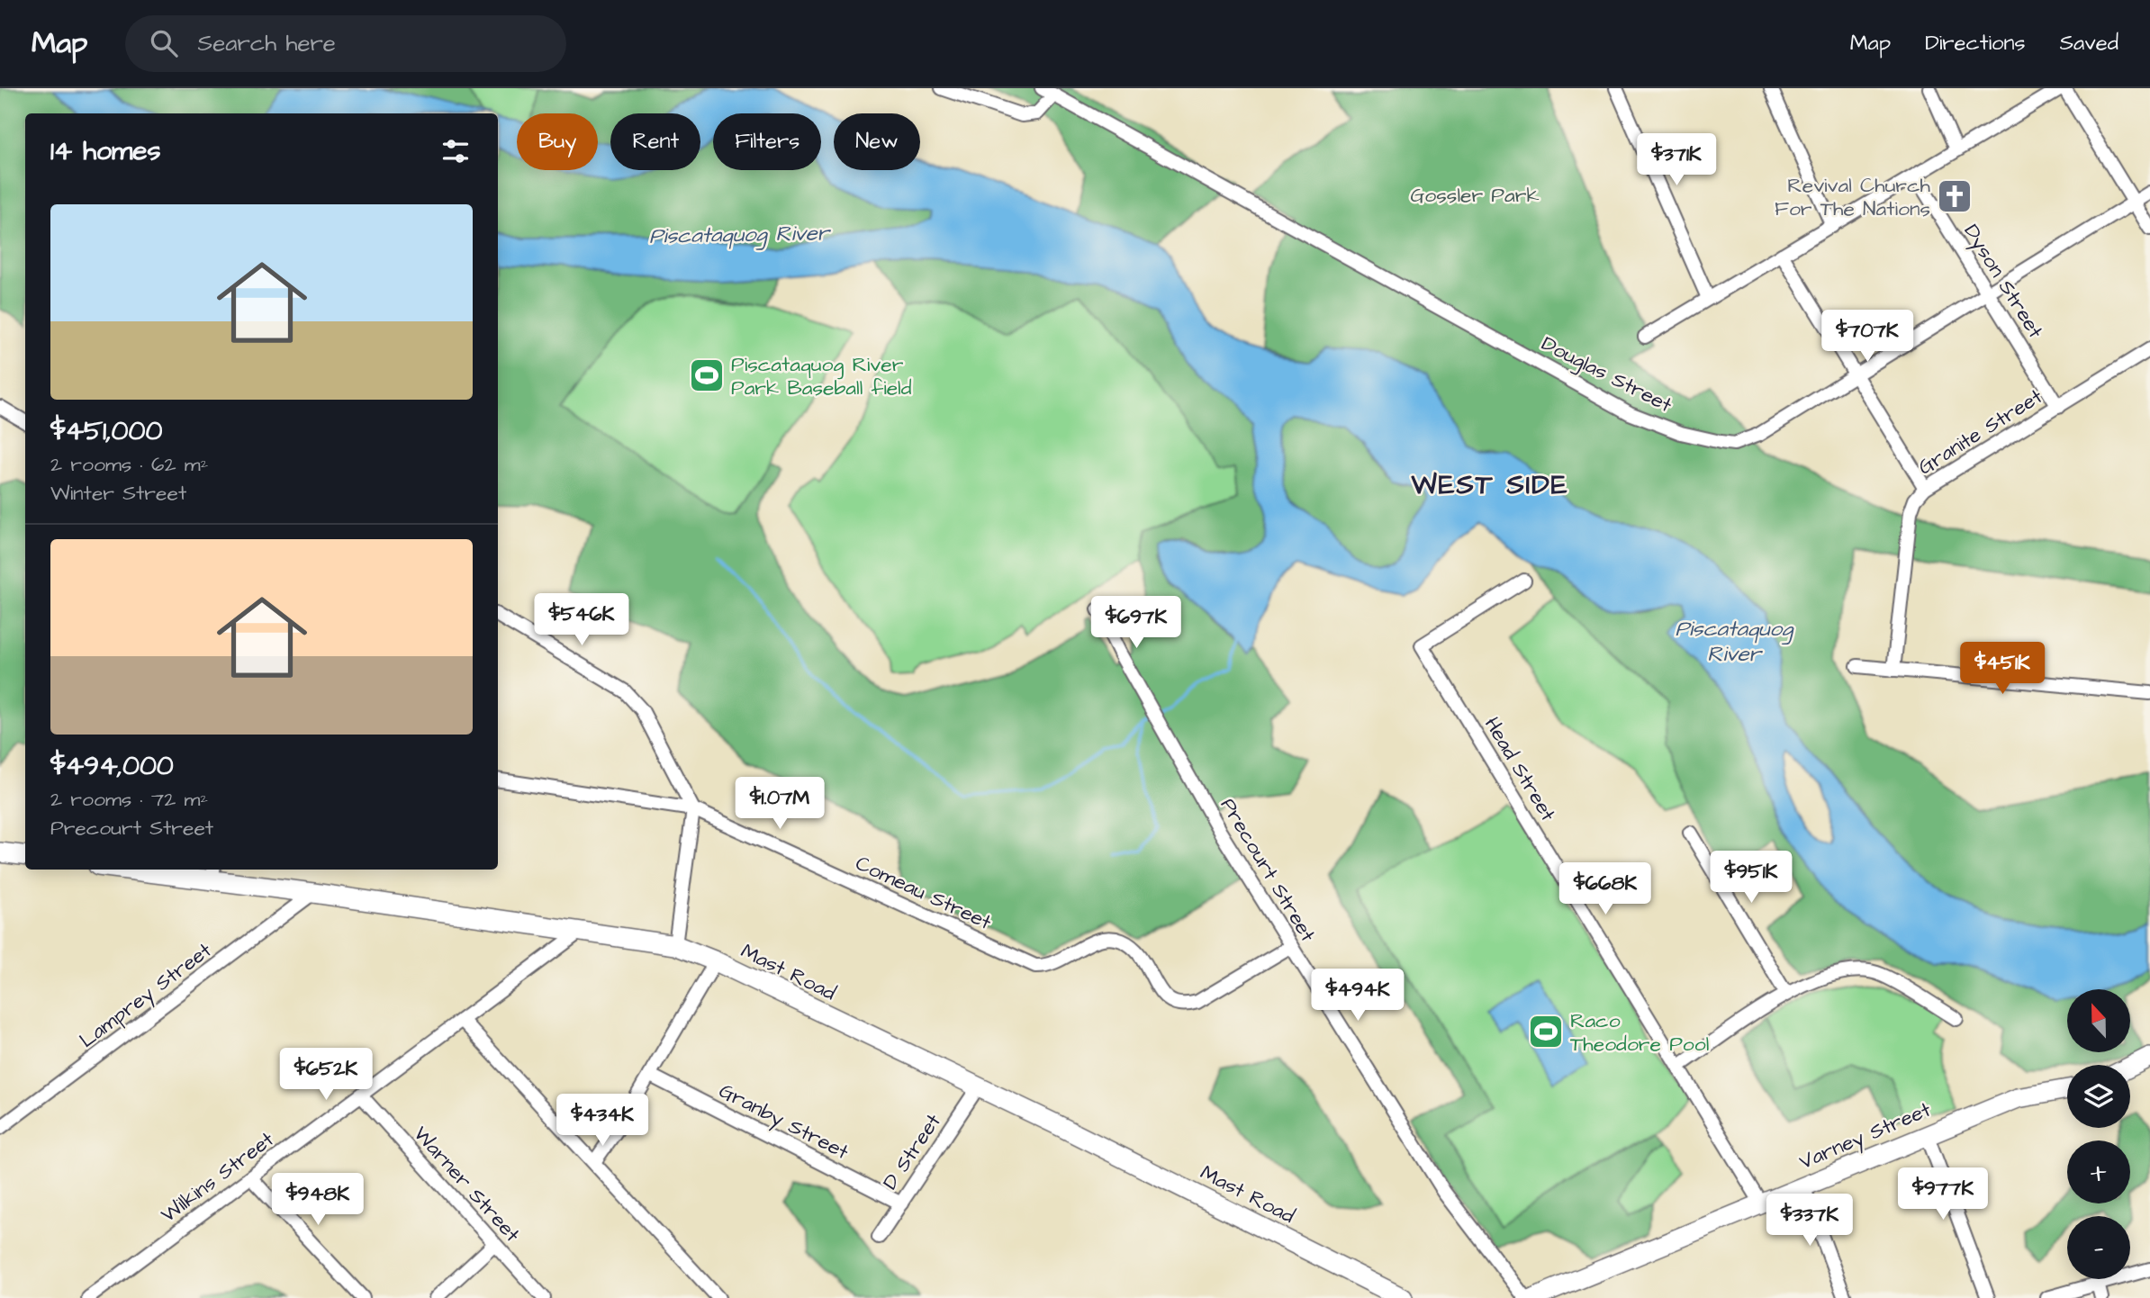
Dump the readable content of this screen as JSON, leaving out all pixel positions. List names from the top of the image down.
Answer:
{
  "streets": {
    "main road": ["Mast Road", "Varney Street"],
    "street": [
      "Dyson Street",
      "Douglas Street",
      "Granite Street",
      "Head Street",
      "Precourt Street",
      "Comeau Street",
      "Lamprey Street",
      "Granby Street",
      "D Street",
      "Wilkins Street",
      "Warner Street"
    ]
  },
  "crossings": [
    ["Dyson Street", "Douglas Street"],
    ["Dyson Street", "Granite Street"],
    ["Head Street", "Varney Street"],
    ["Precourt Street", "Comeau Street"],
    ["Mast Road", "Lamprey Street"],
    ["Mast Road", "D Street"],
    ["Mast Road", "Wilkins Street"],
    ["Granby Street", "D Street"],
    ["Wilkins Street", "Warner Street"]
  ],
  "districts": ["WEST SIDE"],
  "water": ["Piscataquog River"],
  "parks": ["Gossler Park"],
  "places": {
    "church": ["Revival Church For The Nations"],
    "sports": ["Piscataquog River Park Baseball field", "Raco Theodore Pool"]
  },
  "north": "top",
  "page": {
    "header": "Map",
    "search": "Search here",
    "nav": ["Map", "Directions", "Saved"],
    "chip": [
      "Buy",
      "Rent",
      "Filters",
      "New"
    ],
    "heading": "14 homes",
    "price": [
      "$371K",
      "$707K",
      "$546K",
      "$697K",
      "$451K",
      "$1.07M",
      "$951K",
      "$668K",
      "$494K",
      "$652K",
      "$434K",
      "$977K",
      "$948K",
      "$337K"
    ],
    "list": [
      {
        "name": "$451,000",
        "note": "2 rooms · 62 m² · Winter Street"
      },
      {
        "name": "$494,000",
        "note": "2 rooms · 72 m² · Precourt Street"
      }
    ],
    "map_buttons": ["+", "−"]
  }
}
